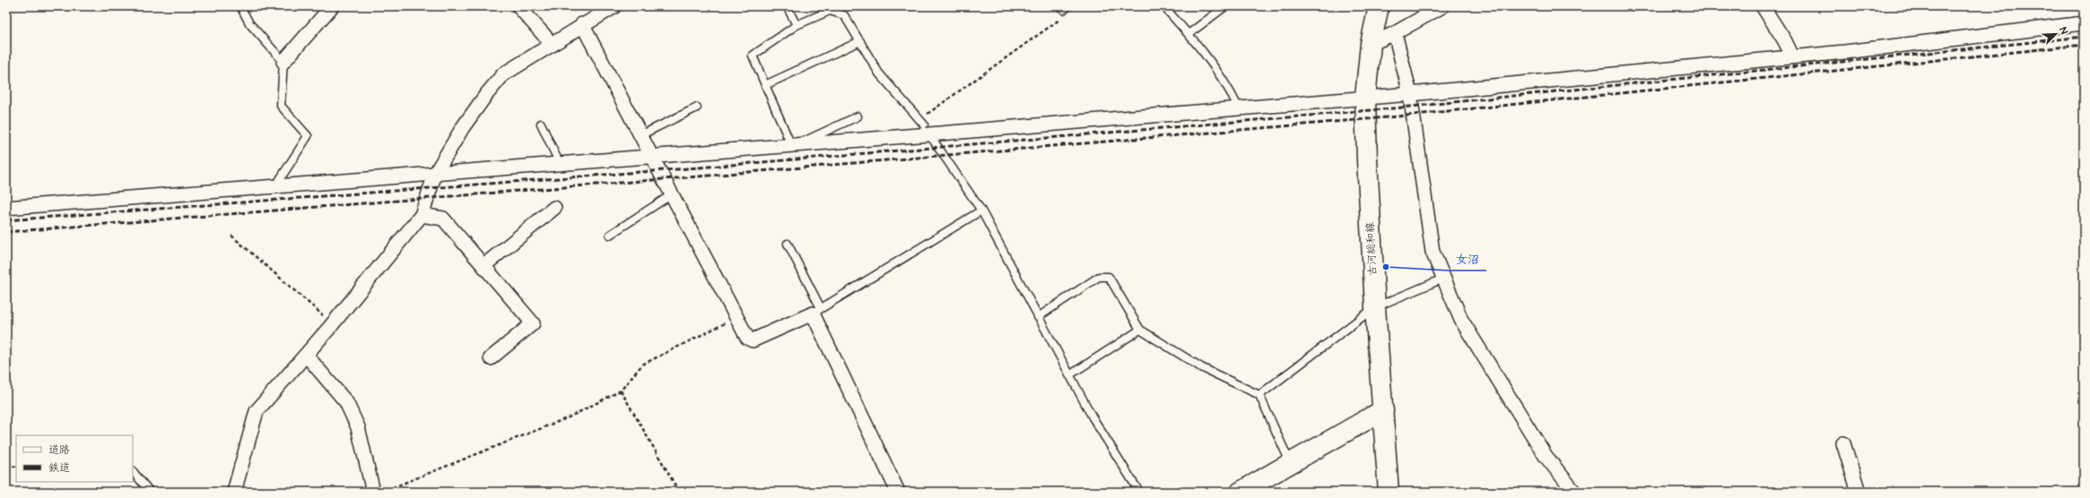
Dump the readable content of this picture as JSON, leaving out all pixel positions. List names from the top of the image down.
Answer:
{
  "streets": {
    "main road": ["古河総和線"]
  },
  "places": ["女沼"],
  "legend": ["道路", "鉄道"],
  "north": "top right"
}
